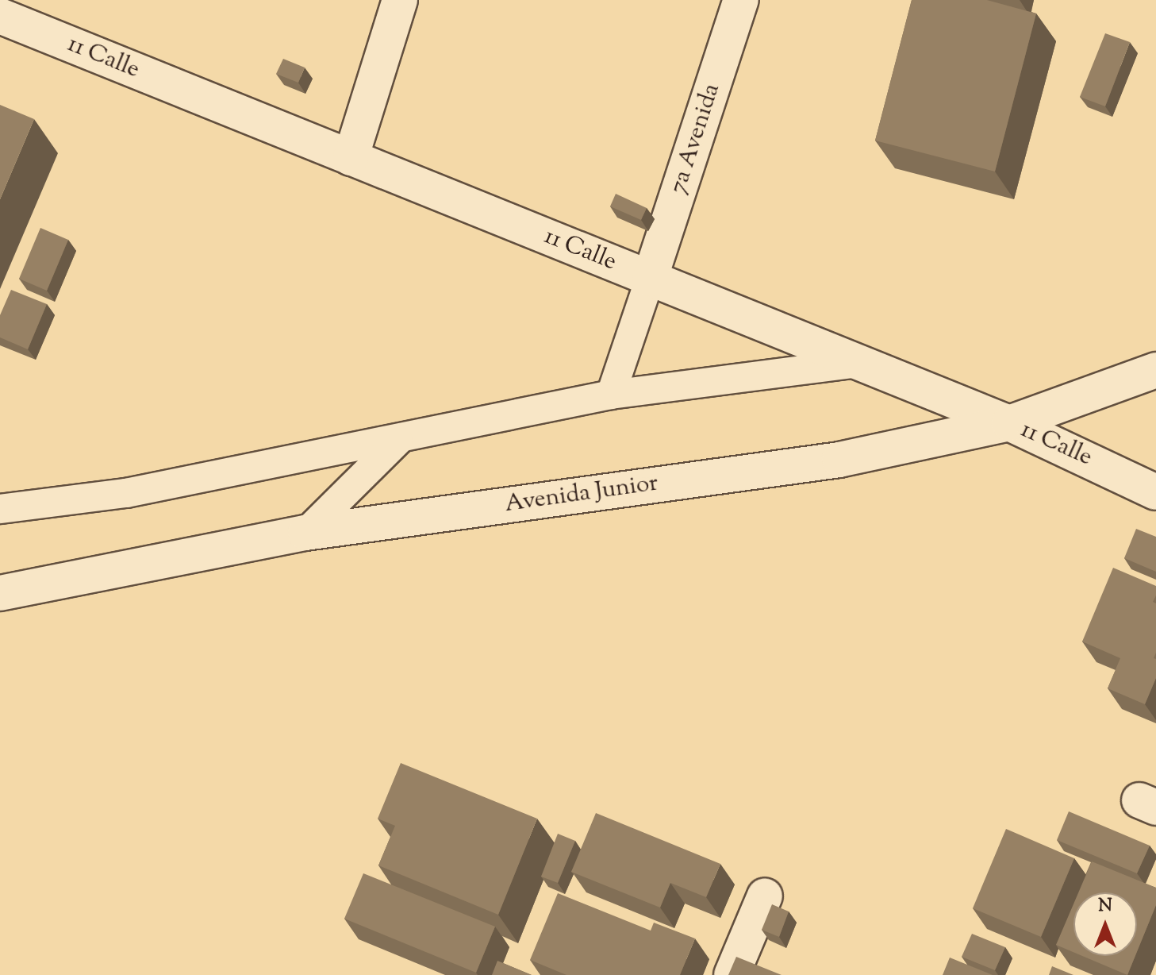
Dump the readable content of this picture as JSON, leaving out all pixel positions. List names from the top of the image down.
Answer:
{
  "streets": {
    "street": ["11 Calle", "7a Avenida", "Avenida Junior"]
  },
  "crossings": [
    ["11 Calle", "7a Avenida"],
    ["11 Calle", "Avenida Junior"]
  ],
  "north": "top"
}
